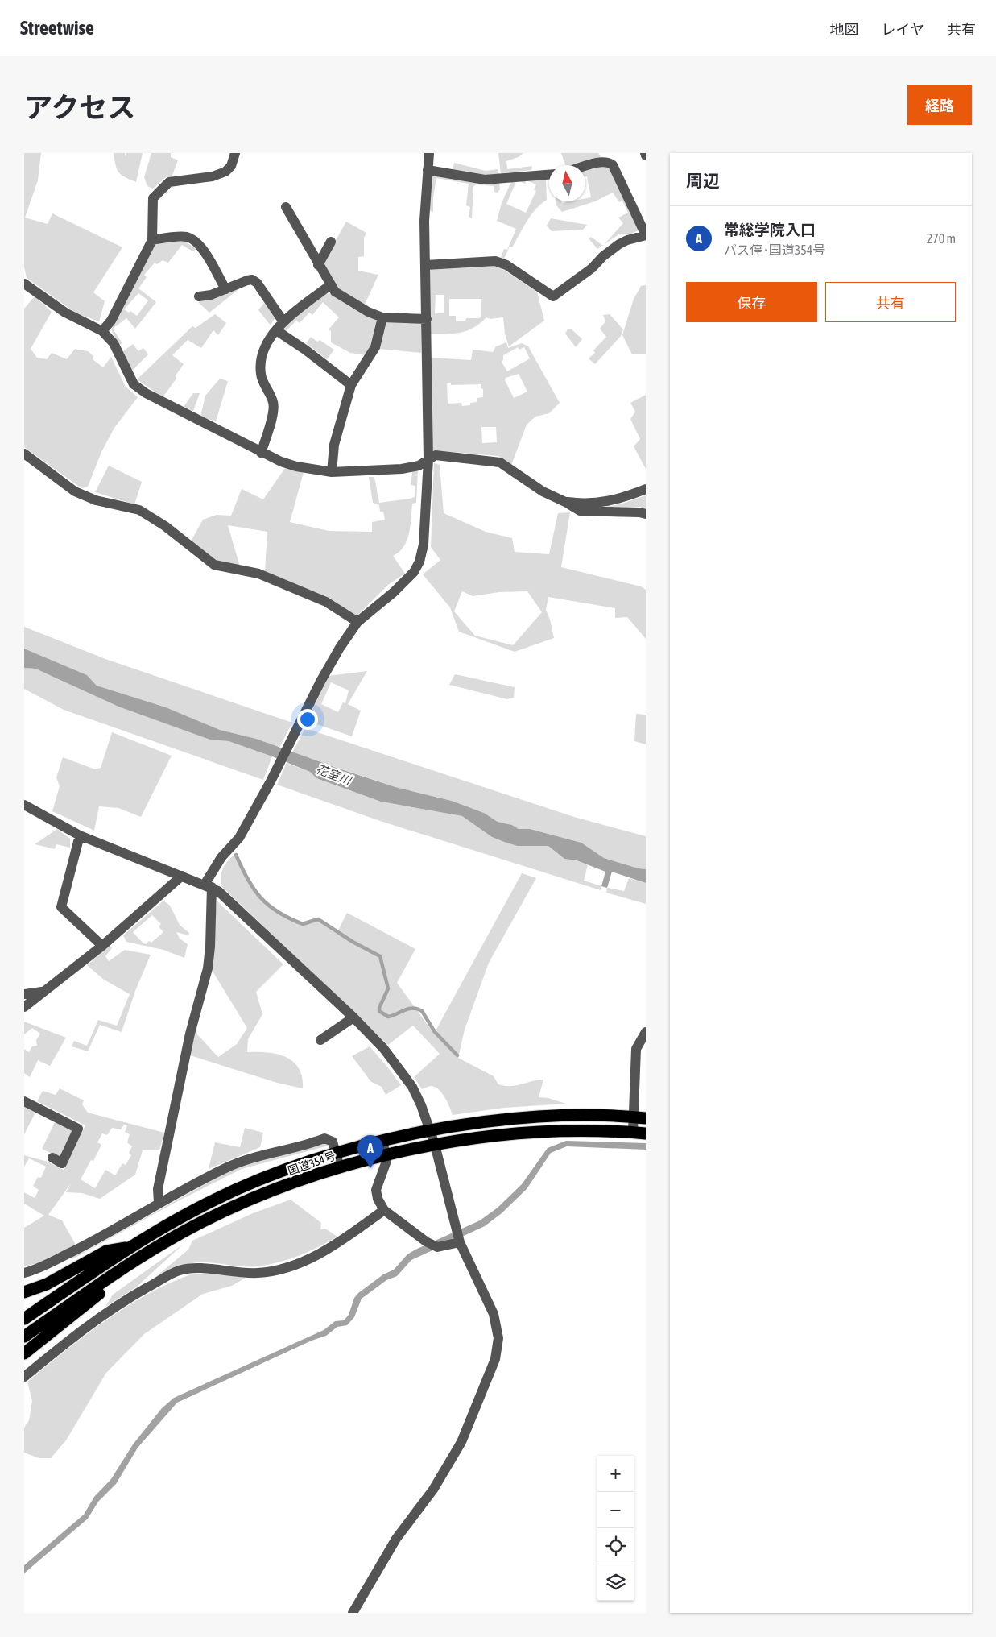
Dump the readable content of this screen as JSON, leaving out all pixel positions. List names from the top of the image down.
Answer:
{
  "streets": {
    "highway": ["国道354号"]
  },
  "water": ["花室川"],
  "north": "top",
  "page": {
    "header": "Streetwise",
    "nav": ["地図", "レイヤ", "共有"],
    "title": "アクセス",
    "buttons": [
      "経路",
      ["保存", "共有"]
    ],
    "heading": "周辺",
    "list": [
      {
        "mark": "A",
        "name": "常総学院入口",
        "note": "バス停 · 国道354号",
        "value": "270 m"
      }
    ],
    "pins": "A",
    "map_buttons": ["+", "−"]
  }
}
